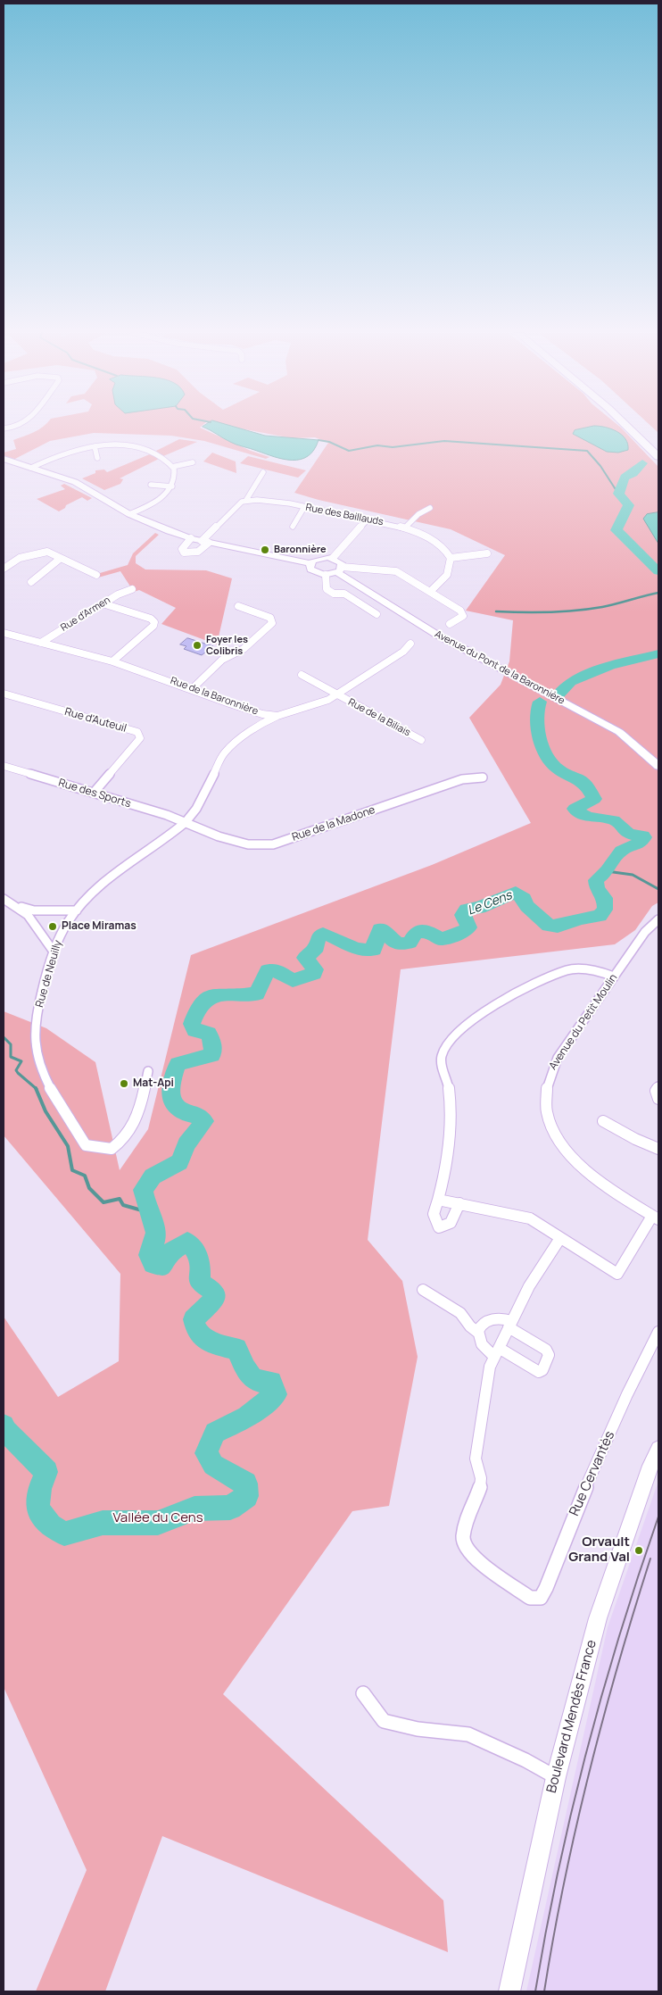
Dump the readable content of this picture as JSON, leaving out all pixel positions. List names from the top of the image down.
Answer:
{
  "streets": {
    "street": [
      "Rue des Baillauds",
      "Rue d'Armen",
      "Avenue du Pont de la Baronnière",
      "Rue de la Baronnière",
      "Rue de la Biliais",
      "Rue d'Auteuil",
      "Rue des Sports",
      "Rue de la Madone",
      "Rue de Neuilly",
      "Avenue du Petit Moulin",
      "Rue Cervantès",
      "Boulevard Mendès France"
    ]
  },
  "crossings": [
    ["Rue d'Armen", "Rue de la Baronnière"],
    ["Rue de la Baronnière", "Rue de la Biliais"],
    ["Rue de la Baronnière", "Rue de Neuilly"],
    ["Rue d'Auteuil", "Rue des Sports"],
    ["Rue des Sports", "Rue de la Madone"],
    ["Rue des Sports", "Rue de Neuilly"],
    ["Rue de la Madone", "Rue de Neuilly"]
  ],
  "water": ["Le Cens"],
  "parks": ["Vallée du Cens"],
  "places": [
    "Baronnière",
    "Foyer les Colibris",
    "Place Miramas",
    "Mat-Api",
    "Orvault Grand Val"
  ]
}
